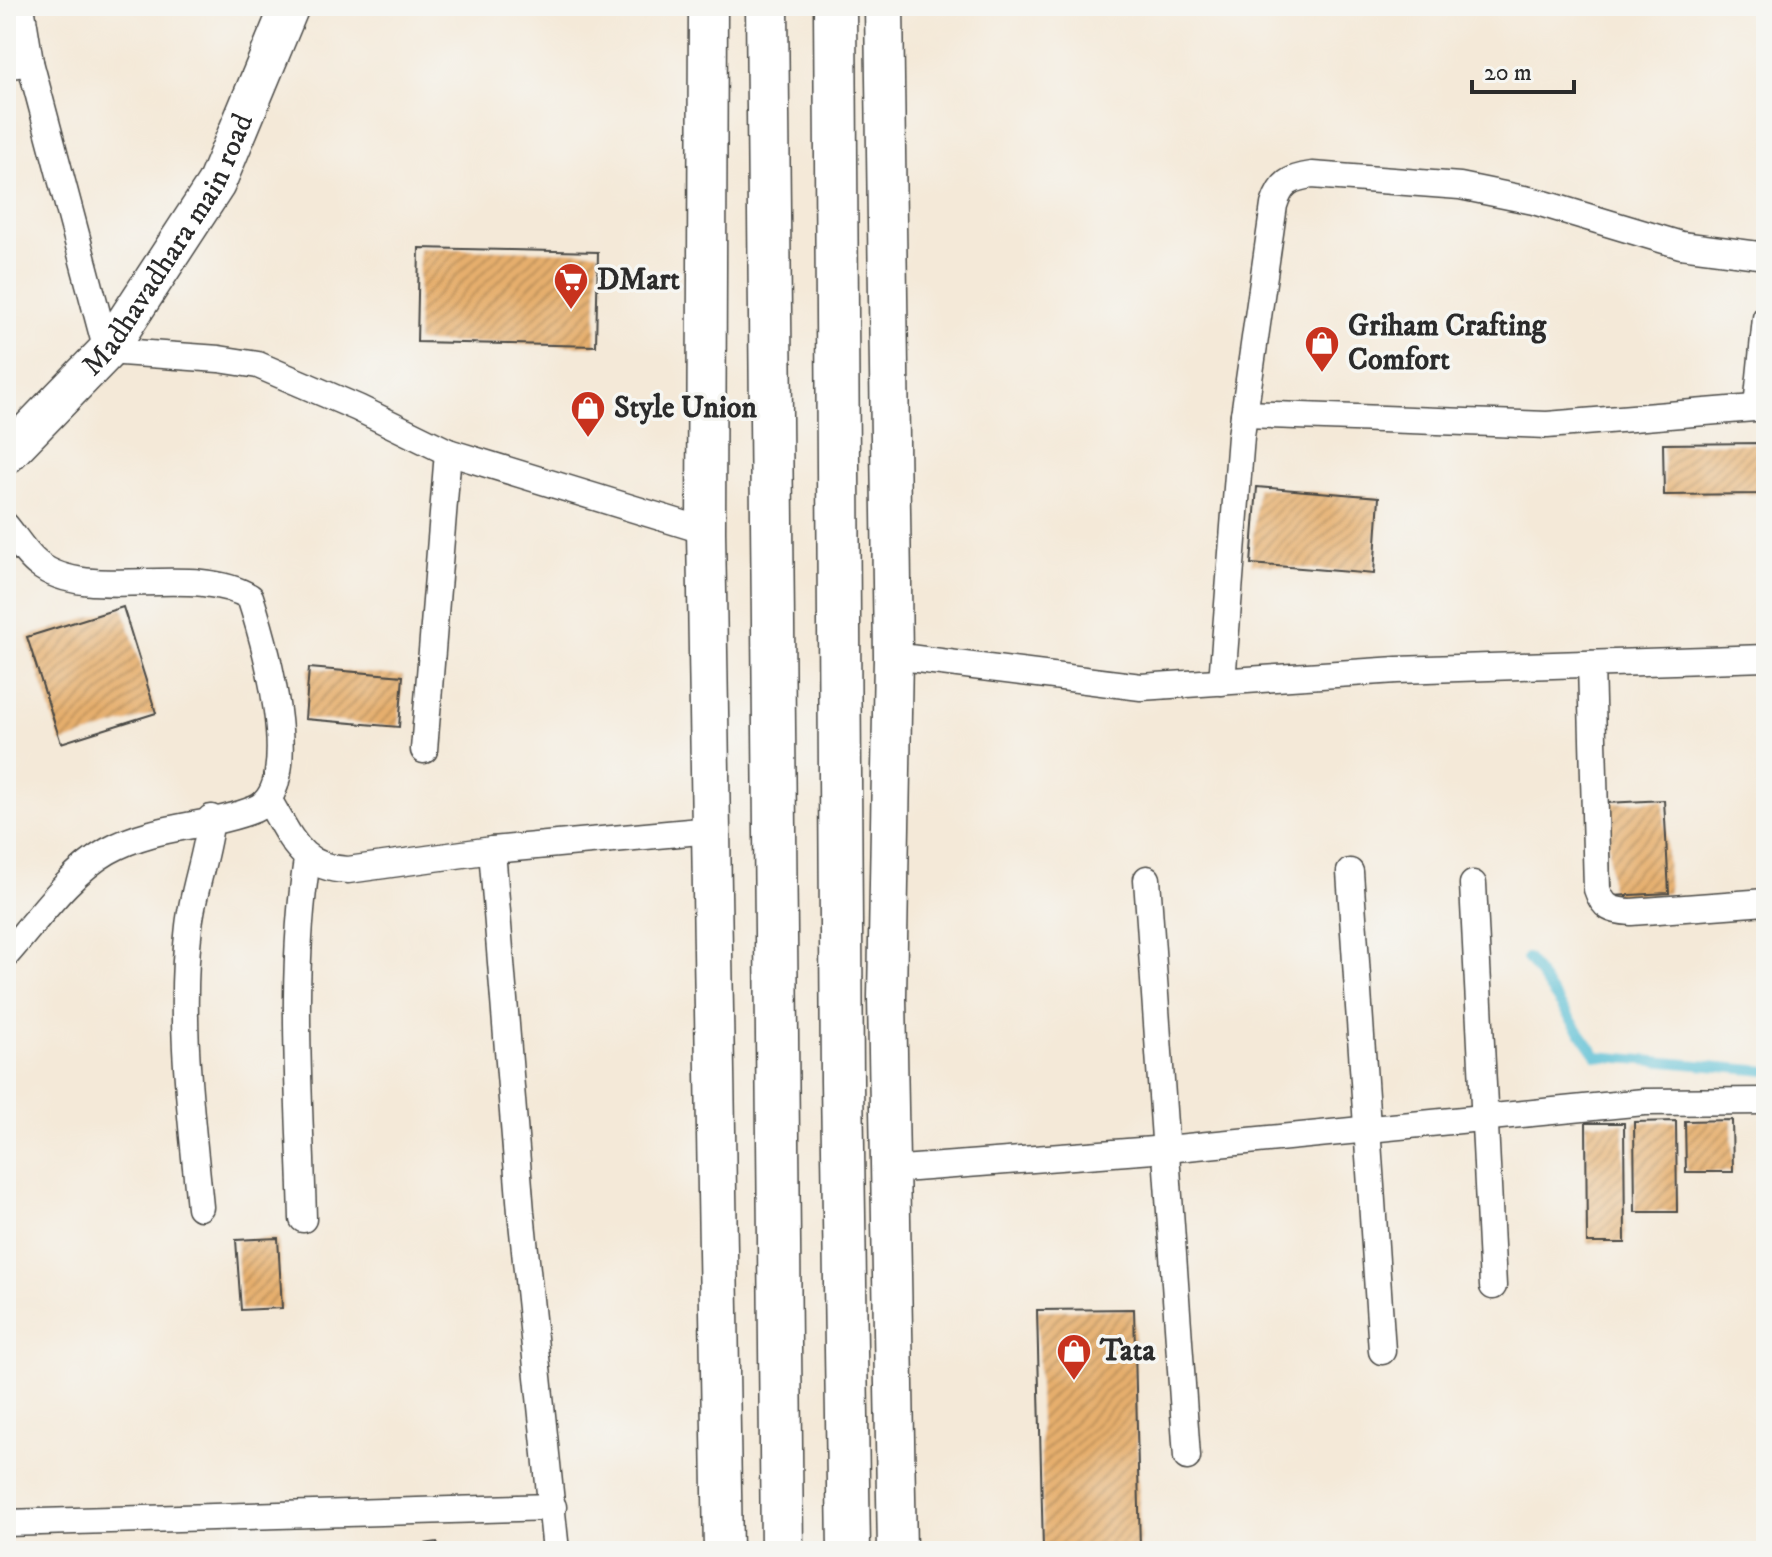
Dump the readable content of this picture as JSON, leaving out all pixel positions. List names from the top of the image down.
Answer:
{
  "streets": {
    "street": ["Madhavadhara main road"]
  },
  "places": {
    "supermarket": ["DMart"],
    "shop": ["Griham Crafting Comfort", "Style Union", "Tata"]
  },
  "scale_bar": "20 m"
}
